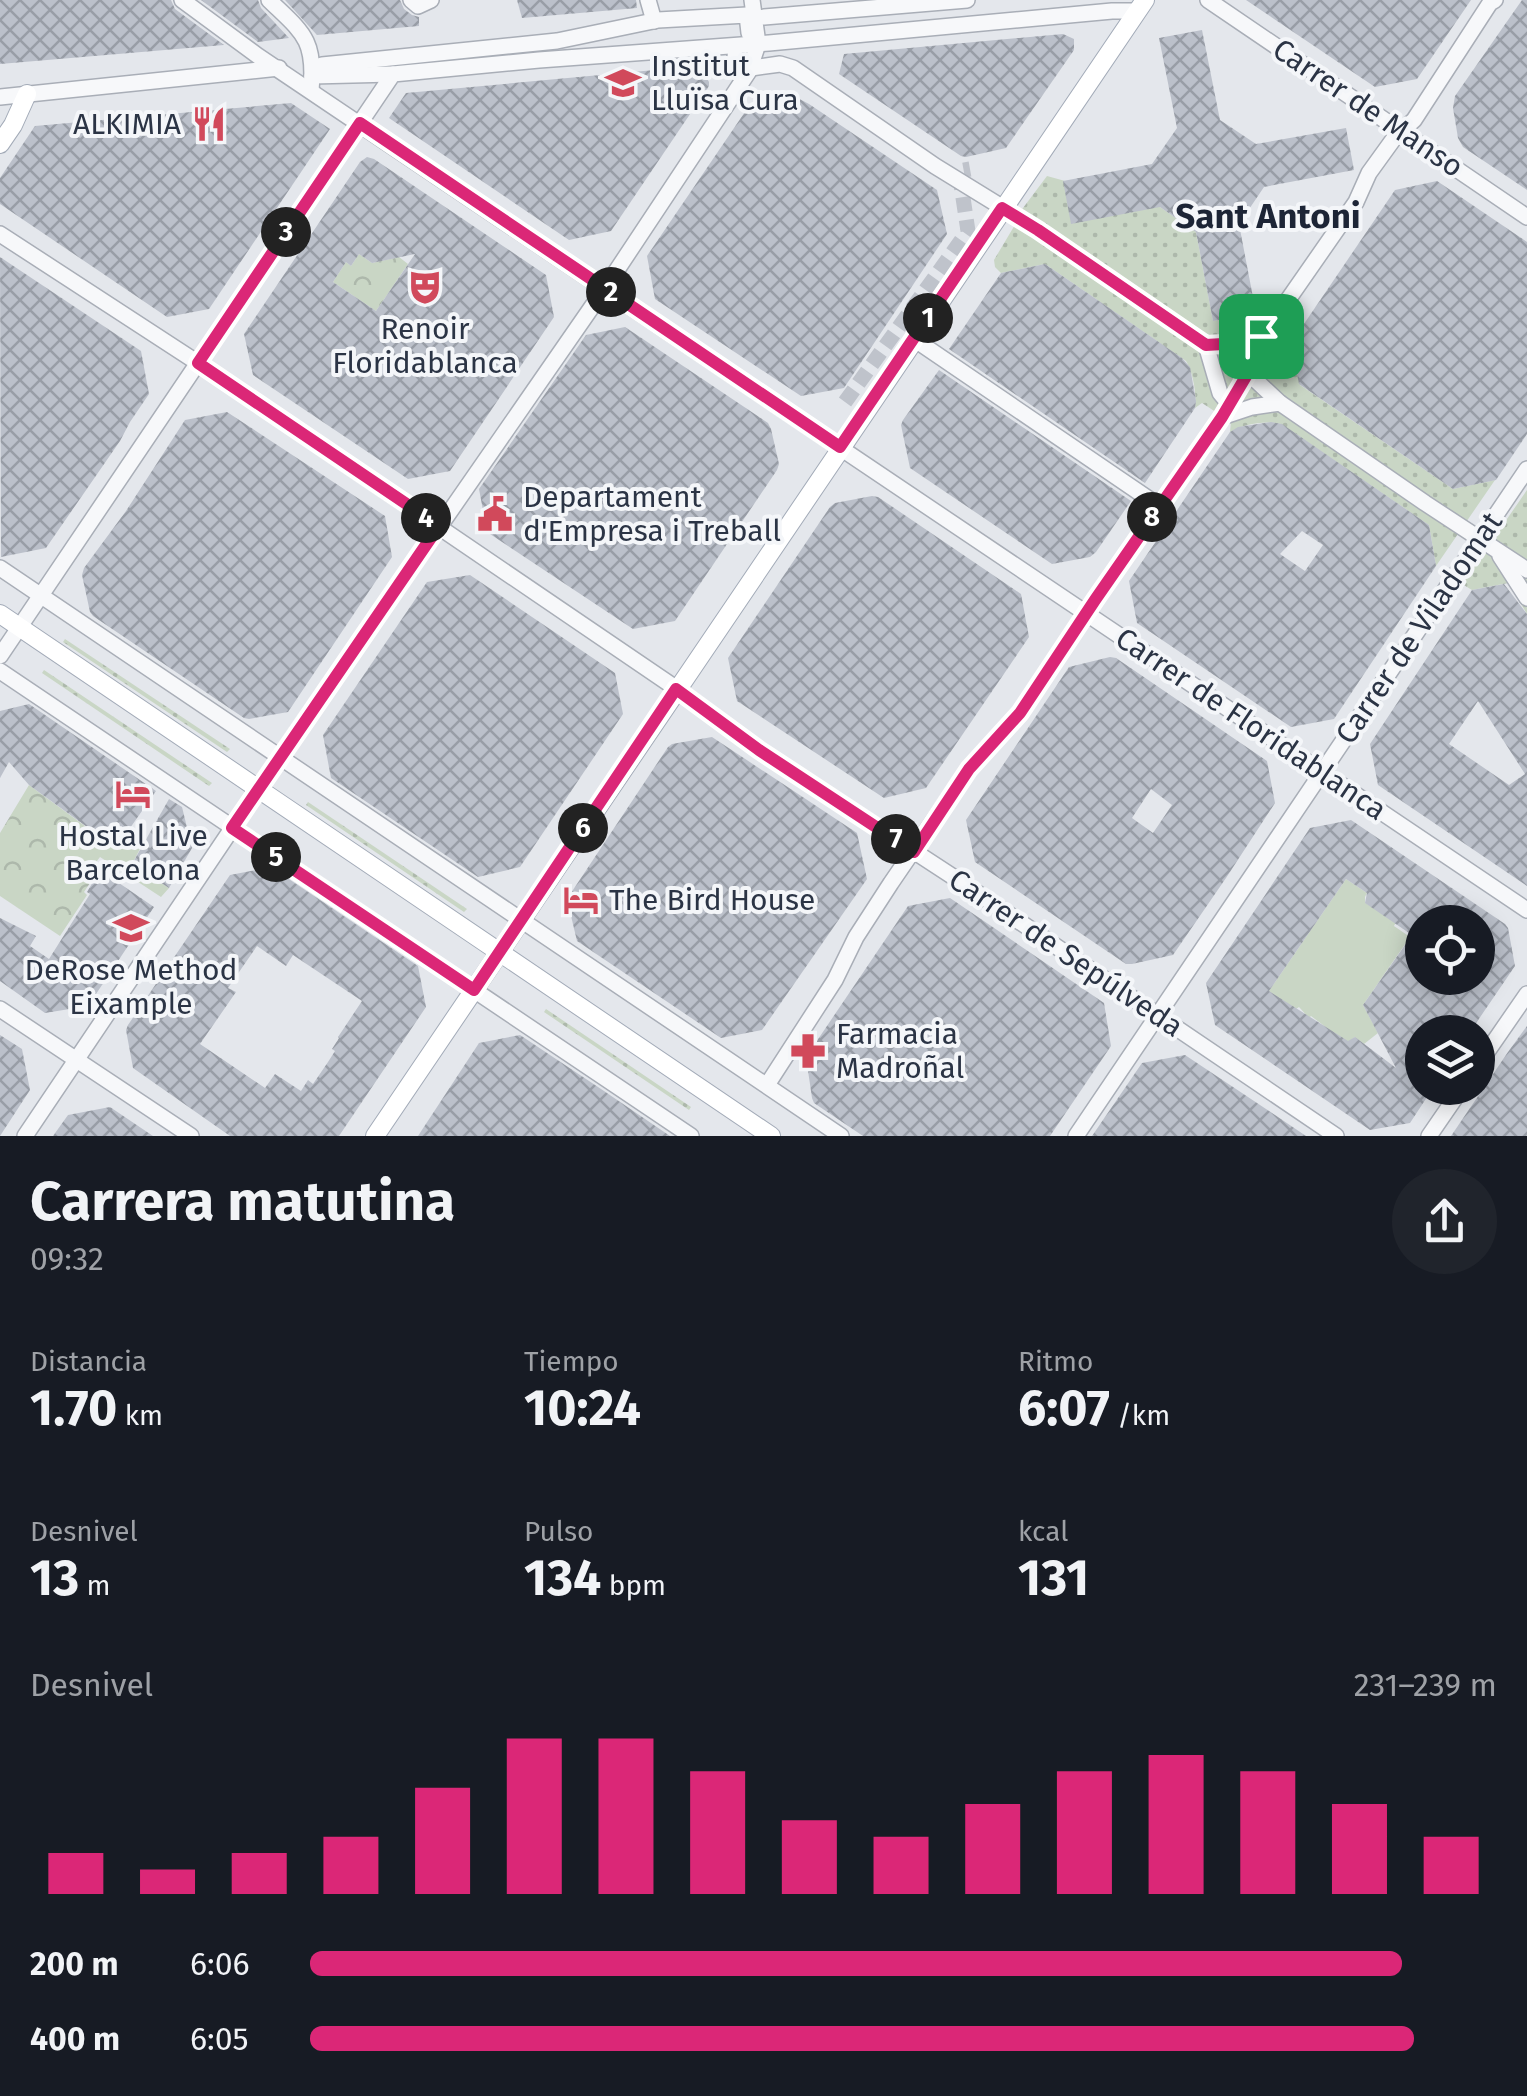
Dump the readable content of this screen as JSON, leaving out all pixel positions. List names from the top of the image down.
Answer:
{
  "streets": {
    "street": [
      "Carrer de Manso",
      "Carrer de Viladomat",
      "Carrer de Floridablanca",
      "Carrer de Sepúlveda"
    ]
  },
  "crossings": [
    ["Carrer de Viladomat", "Carrer de Floridablanca"],
    ["Carrer de Viladomat", "Carrer de Sepúlveda"]
  ],
  "districts": ["Sant Antoni"],
  "places": {
    "school or university": ["Institut Lluïsa Cura", "DeRose Method Eixample"],
    "restaurant": ["ALKIMIA"],
    "theatre": ["Renoir Floridablanca"],
    "public building": ["Departament d'Empresa i Treball"],
    "hotel": ["Hostal Live Barcelona", "The Bird House"],
    "pharmacy": ["Farmacia Madroñal"]
  },
  "page": {
    "pins": [
      "3",
      "2",
      "1",
      "8",
      "4",
      "6",
      "7",
      "5"
    ],
    "heading": ["Carrera matutina", "09:32"],
    "stats": [
      ["Distancia", "1.70 km"],
      ["Tiempo", "10:24"],
      ["Ritmo", "6:07 /km"],
      ["Desnivel", "13 m"],
      ["Pulso", "134 bpm"],
      ["kcal", "131"]
    ],
    "chart": ["Desnivel", "231–239 m"],
    "list": [
      {
        "name": "200 m",
        "note": "6:06"
      },
      {
        "name": "400 m",
        "note": "6:05"
      }
    ]
  }
}
